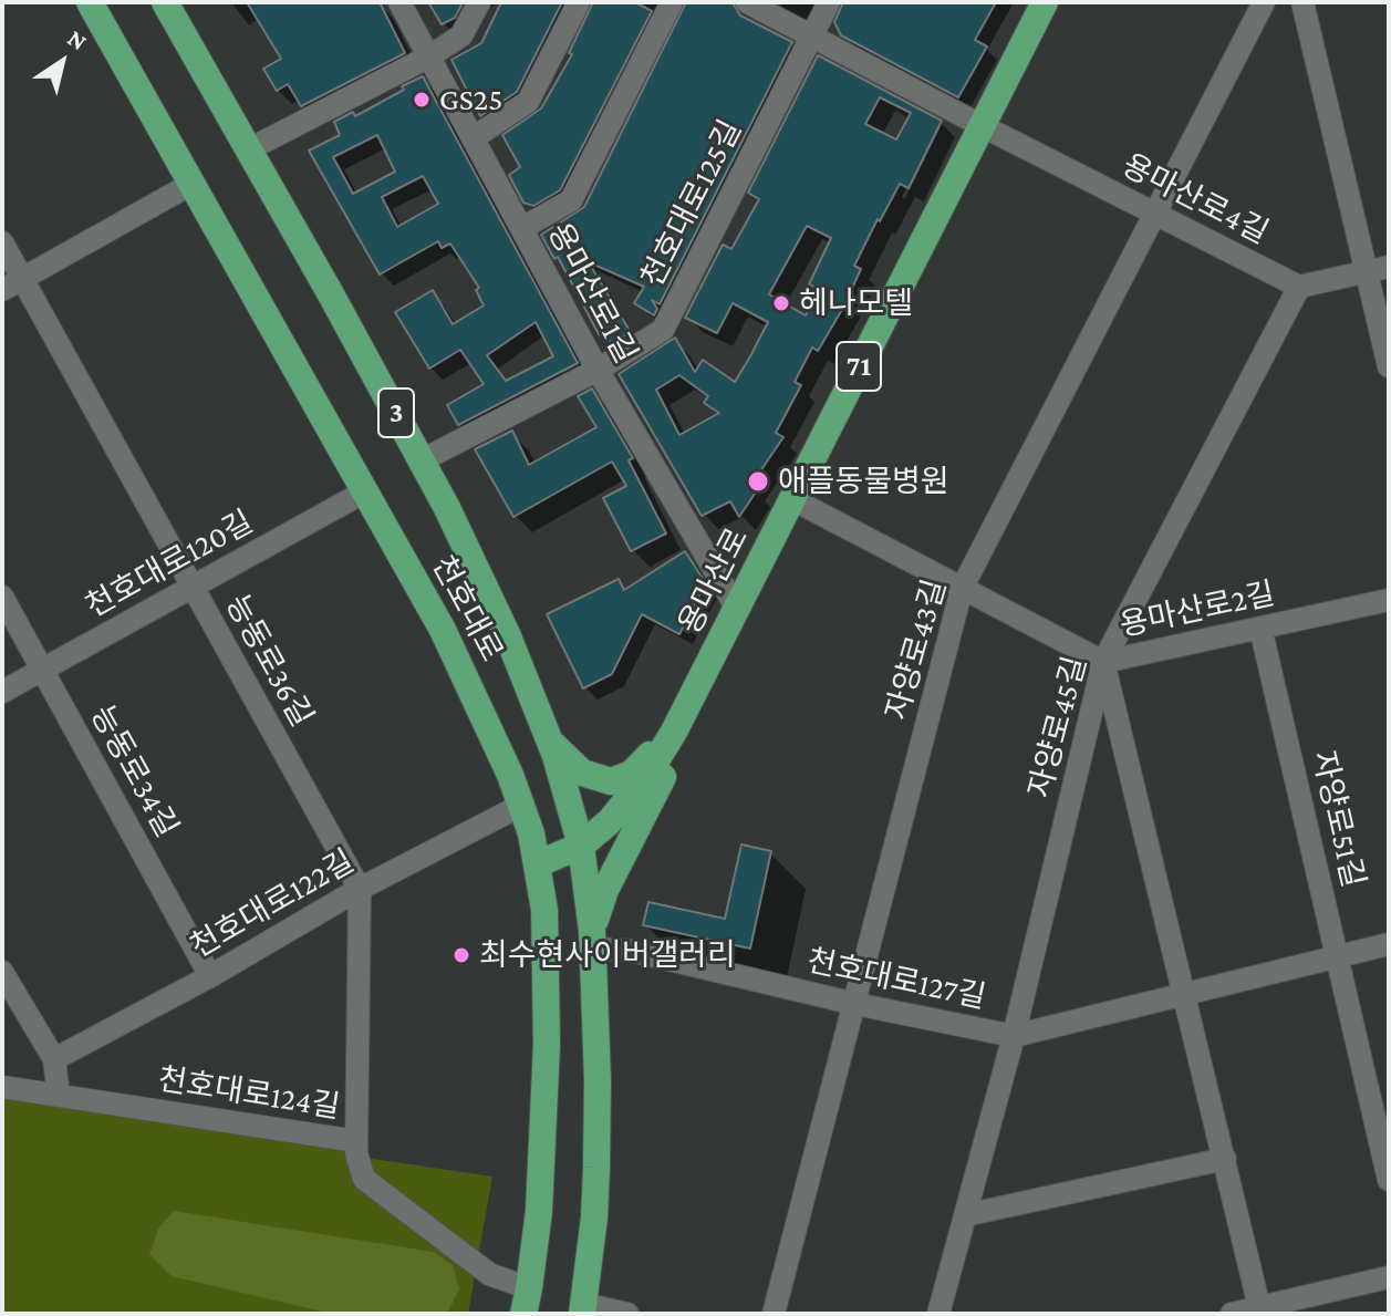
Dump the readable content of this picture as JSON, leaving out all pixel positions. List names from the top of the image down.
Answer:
{
  "streets": {
    "main road": [
      "71",
      "3",
      "용마산로",
      "천호대로"
    ],
    "street": [
      "용마산로4길",
      "천호대로125길",
      "용마산로1길",
      "천호대로120길",
      "용마산로2길",
      "자양로43길",
      "능동로36길",
      "자양로45길",
      "능동로34길",
      "자양로51길",
      "천호대로122길",
      "천호대로127길",
      "천호대로124길"
    ]
  },
  "crossings": [
    ["용마산로4길", "천호대로125길"],
    ["용마산로4길", "용마산로"],
    ["용마산로4길", "자양로43길"],
    ["용마산로4길", "자양로45길"],
    ["천호대로125길", "용마산로1길"],
    ["천호대로125길", "천호대로"],
    ["용마산로1길", "용마산로"],
    ["천호대로120길", "천호대로"],
    ["천호대로120길", "능동로36길"],
    ["천호대로120길", "능동로34길"],
    ["용마산로", "천호대로"],
    ["용마산로", "용마산로2길"],
    ["천호대로", "천호대로122길"],
    ["천호대로", "천호대로127길"],
    ["천호대로", "천호대로124길"],
    ["용마산로2길", "자양로43길"],
    ["용마산로2길", "자양로45길"],
    ["용마산로2길", "자양로51길"],
    ["자양로43길", "천호대로127길"],
    ["능동로36길", "천호대로122길"],
    ["능동로36길", "천호대로124길"],
    ["자양로45길", "천호대로127길"],
    ["능동로34길", "천호대로122길"],
    ["자양로51길", "천호대로127길"]
  ],
  "places": [
    "GS25",
    "헤나모텔",
    "애플동물병원",
    "최수현사이버갤러리"
  ],
  "north": "top right"
}
